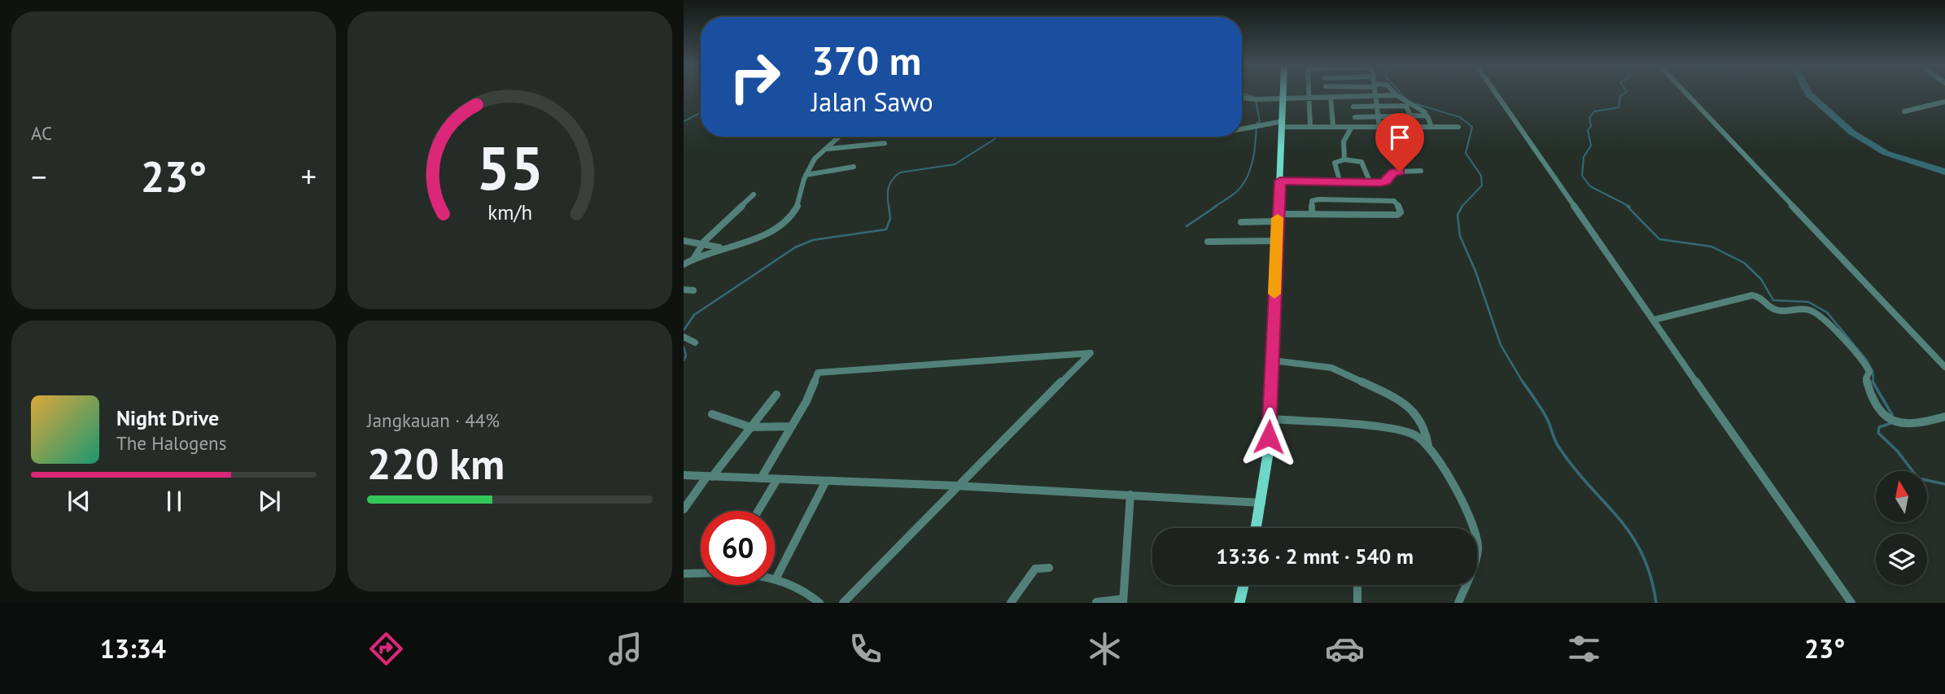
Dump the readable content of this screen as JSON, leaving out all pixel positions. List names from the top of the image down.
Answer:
{
  "north": "top",
  "page": {
    "tile": [
      "AC",
      ["Jangkauan · 44%", "220 km"]
    ],
    "turn": ["370 m", "Jalan Sawo"],
    "heat": ["−", "23°", "+"],
    "song": ["Night Drive", "The Halogens"],
    "limit": "60",
    "trip": "13:36 · 2 mnt · 540 m",
    "tabs": ["13:34", "23°"],
    "gauge": ["55", "km/h"]
  }
}
